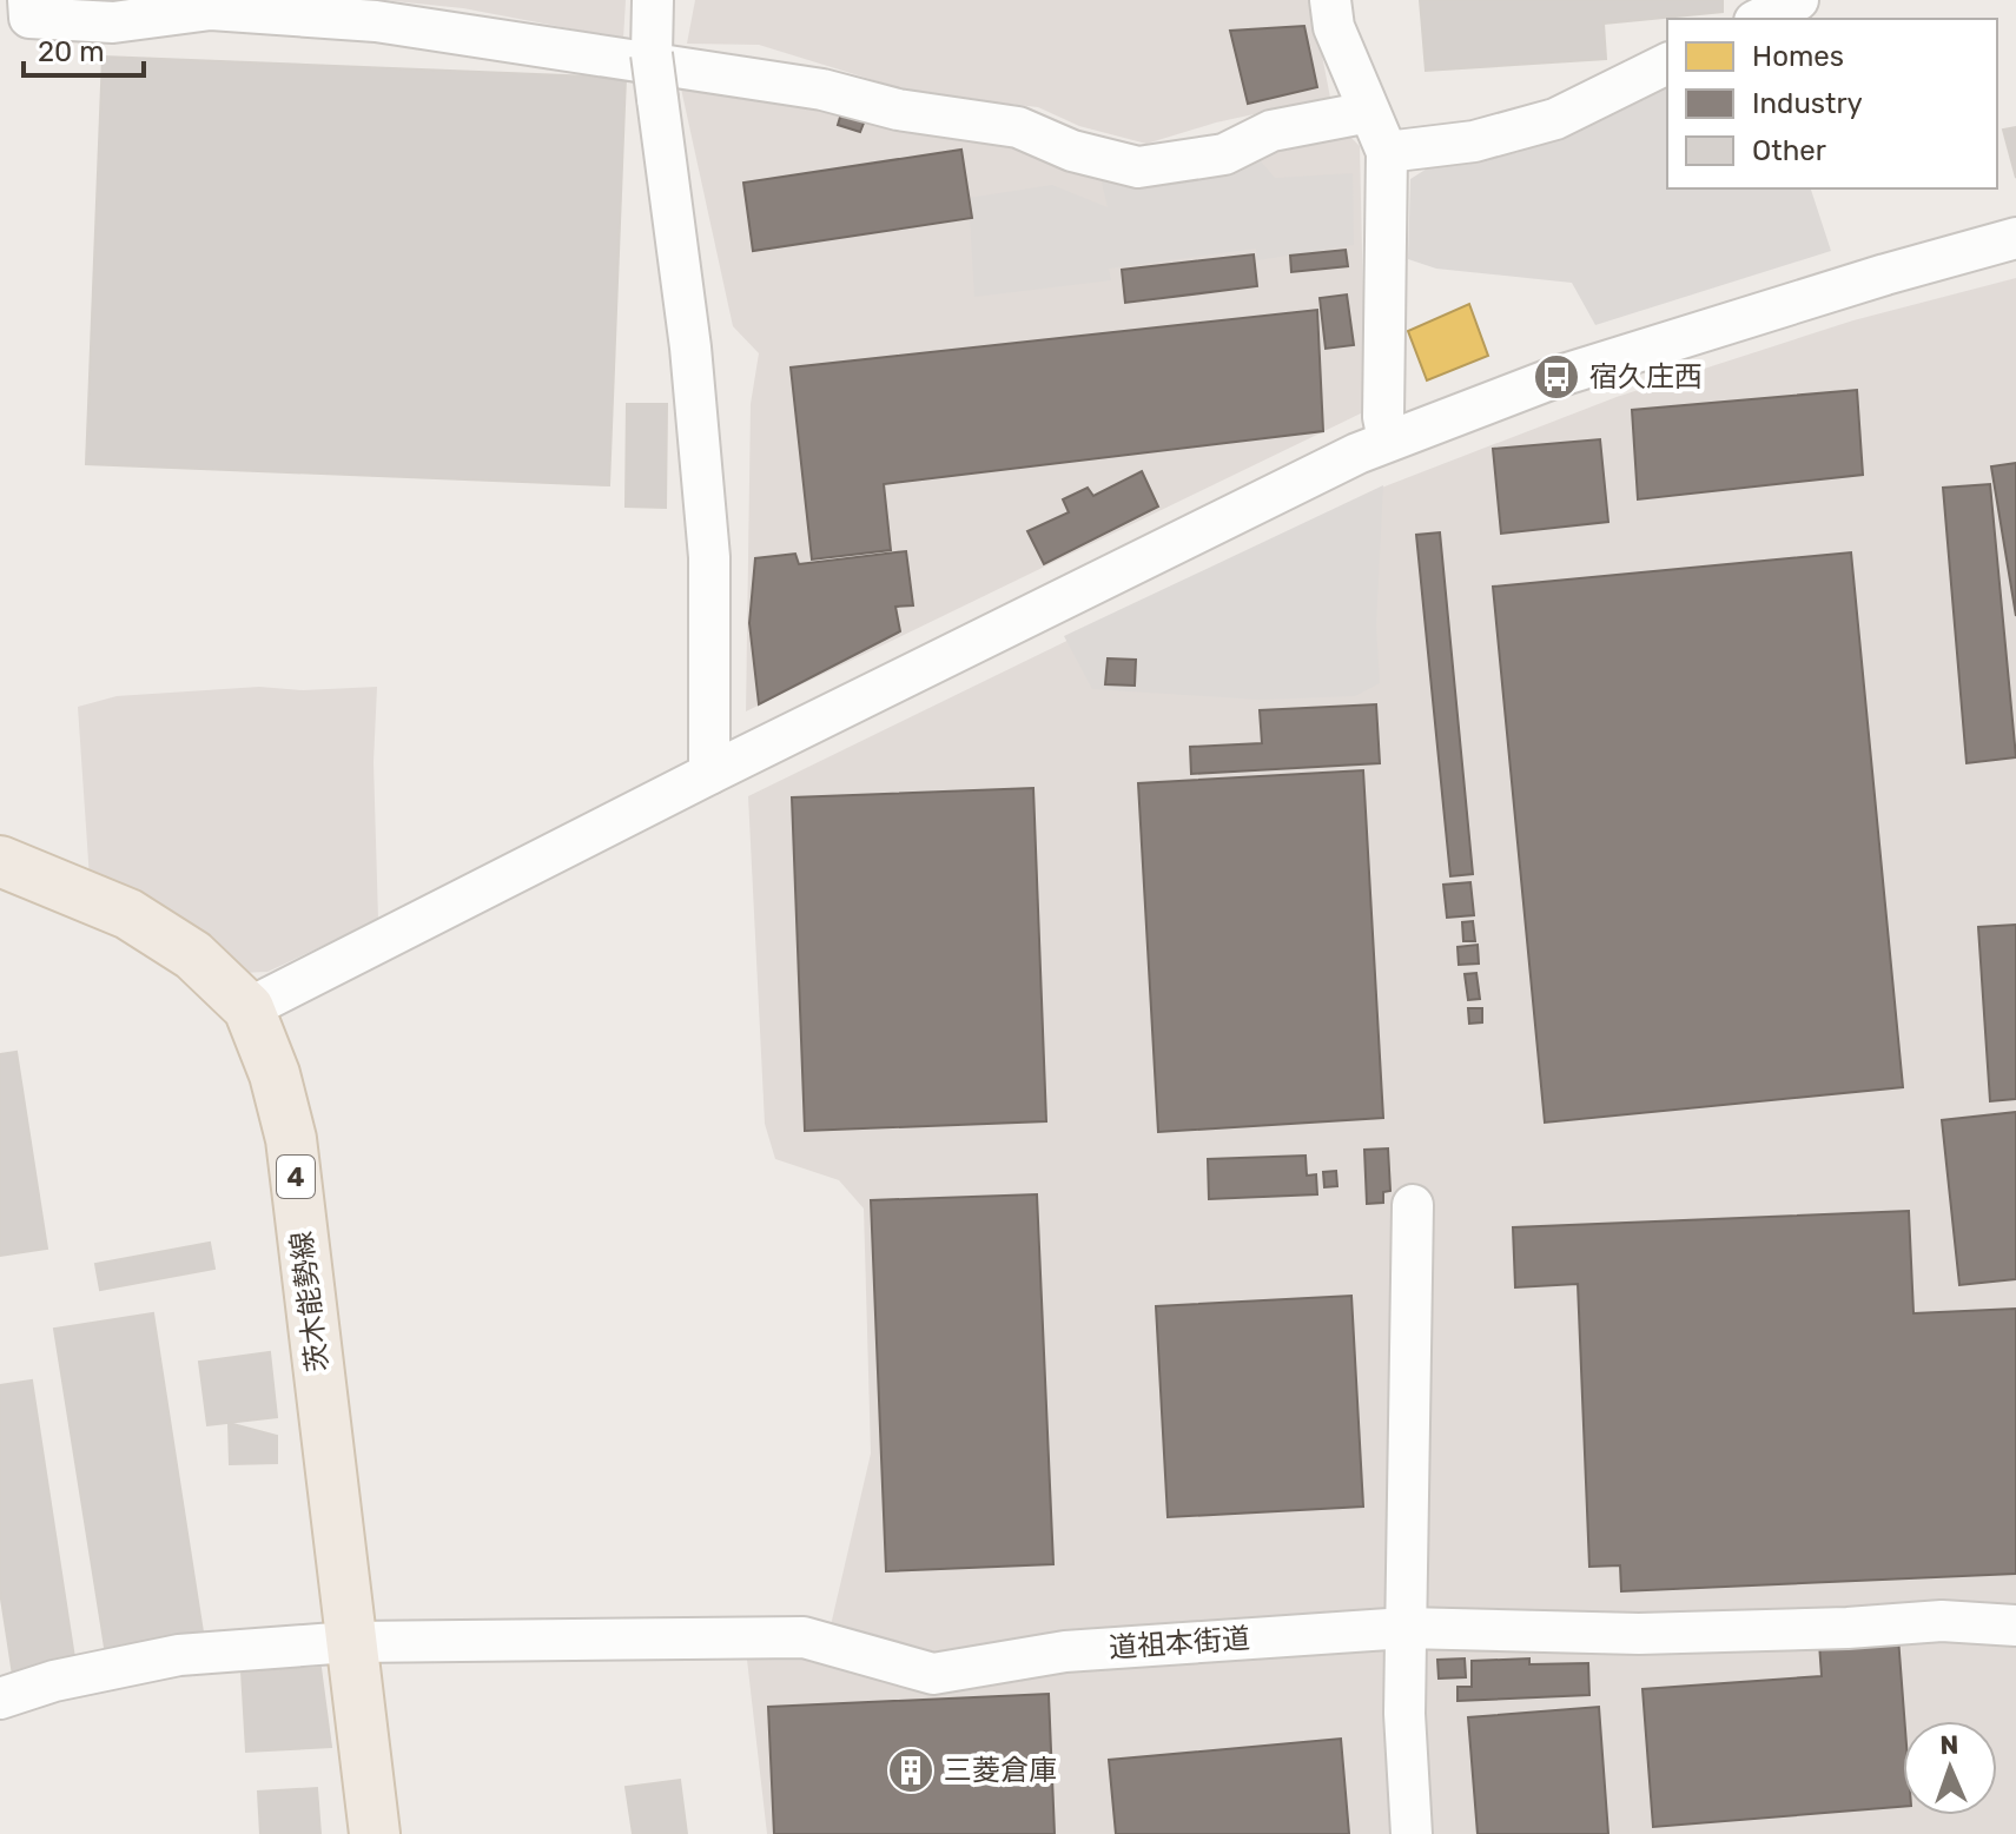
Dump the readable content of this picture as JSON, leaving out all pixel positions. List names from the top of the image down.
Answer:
{
  "streets": {
    "main road": ["4", "茨木能勢線"],
    "street": ["道祖本街道"]
  },
  "crossings": [
    ["茨木能勢線", "道祖本街道"]
  ],
  "places": {
    "bus stop": ["宿久庄西"],
    "building": ["三菱倉庫"]
  },
  "legend": ["Homes", "Industry", "Other"],
  "scale_bar": "20 m",
  "north": "top"
}
